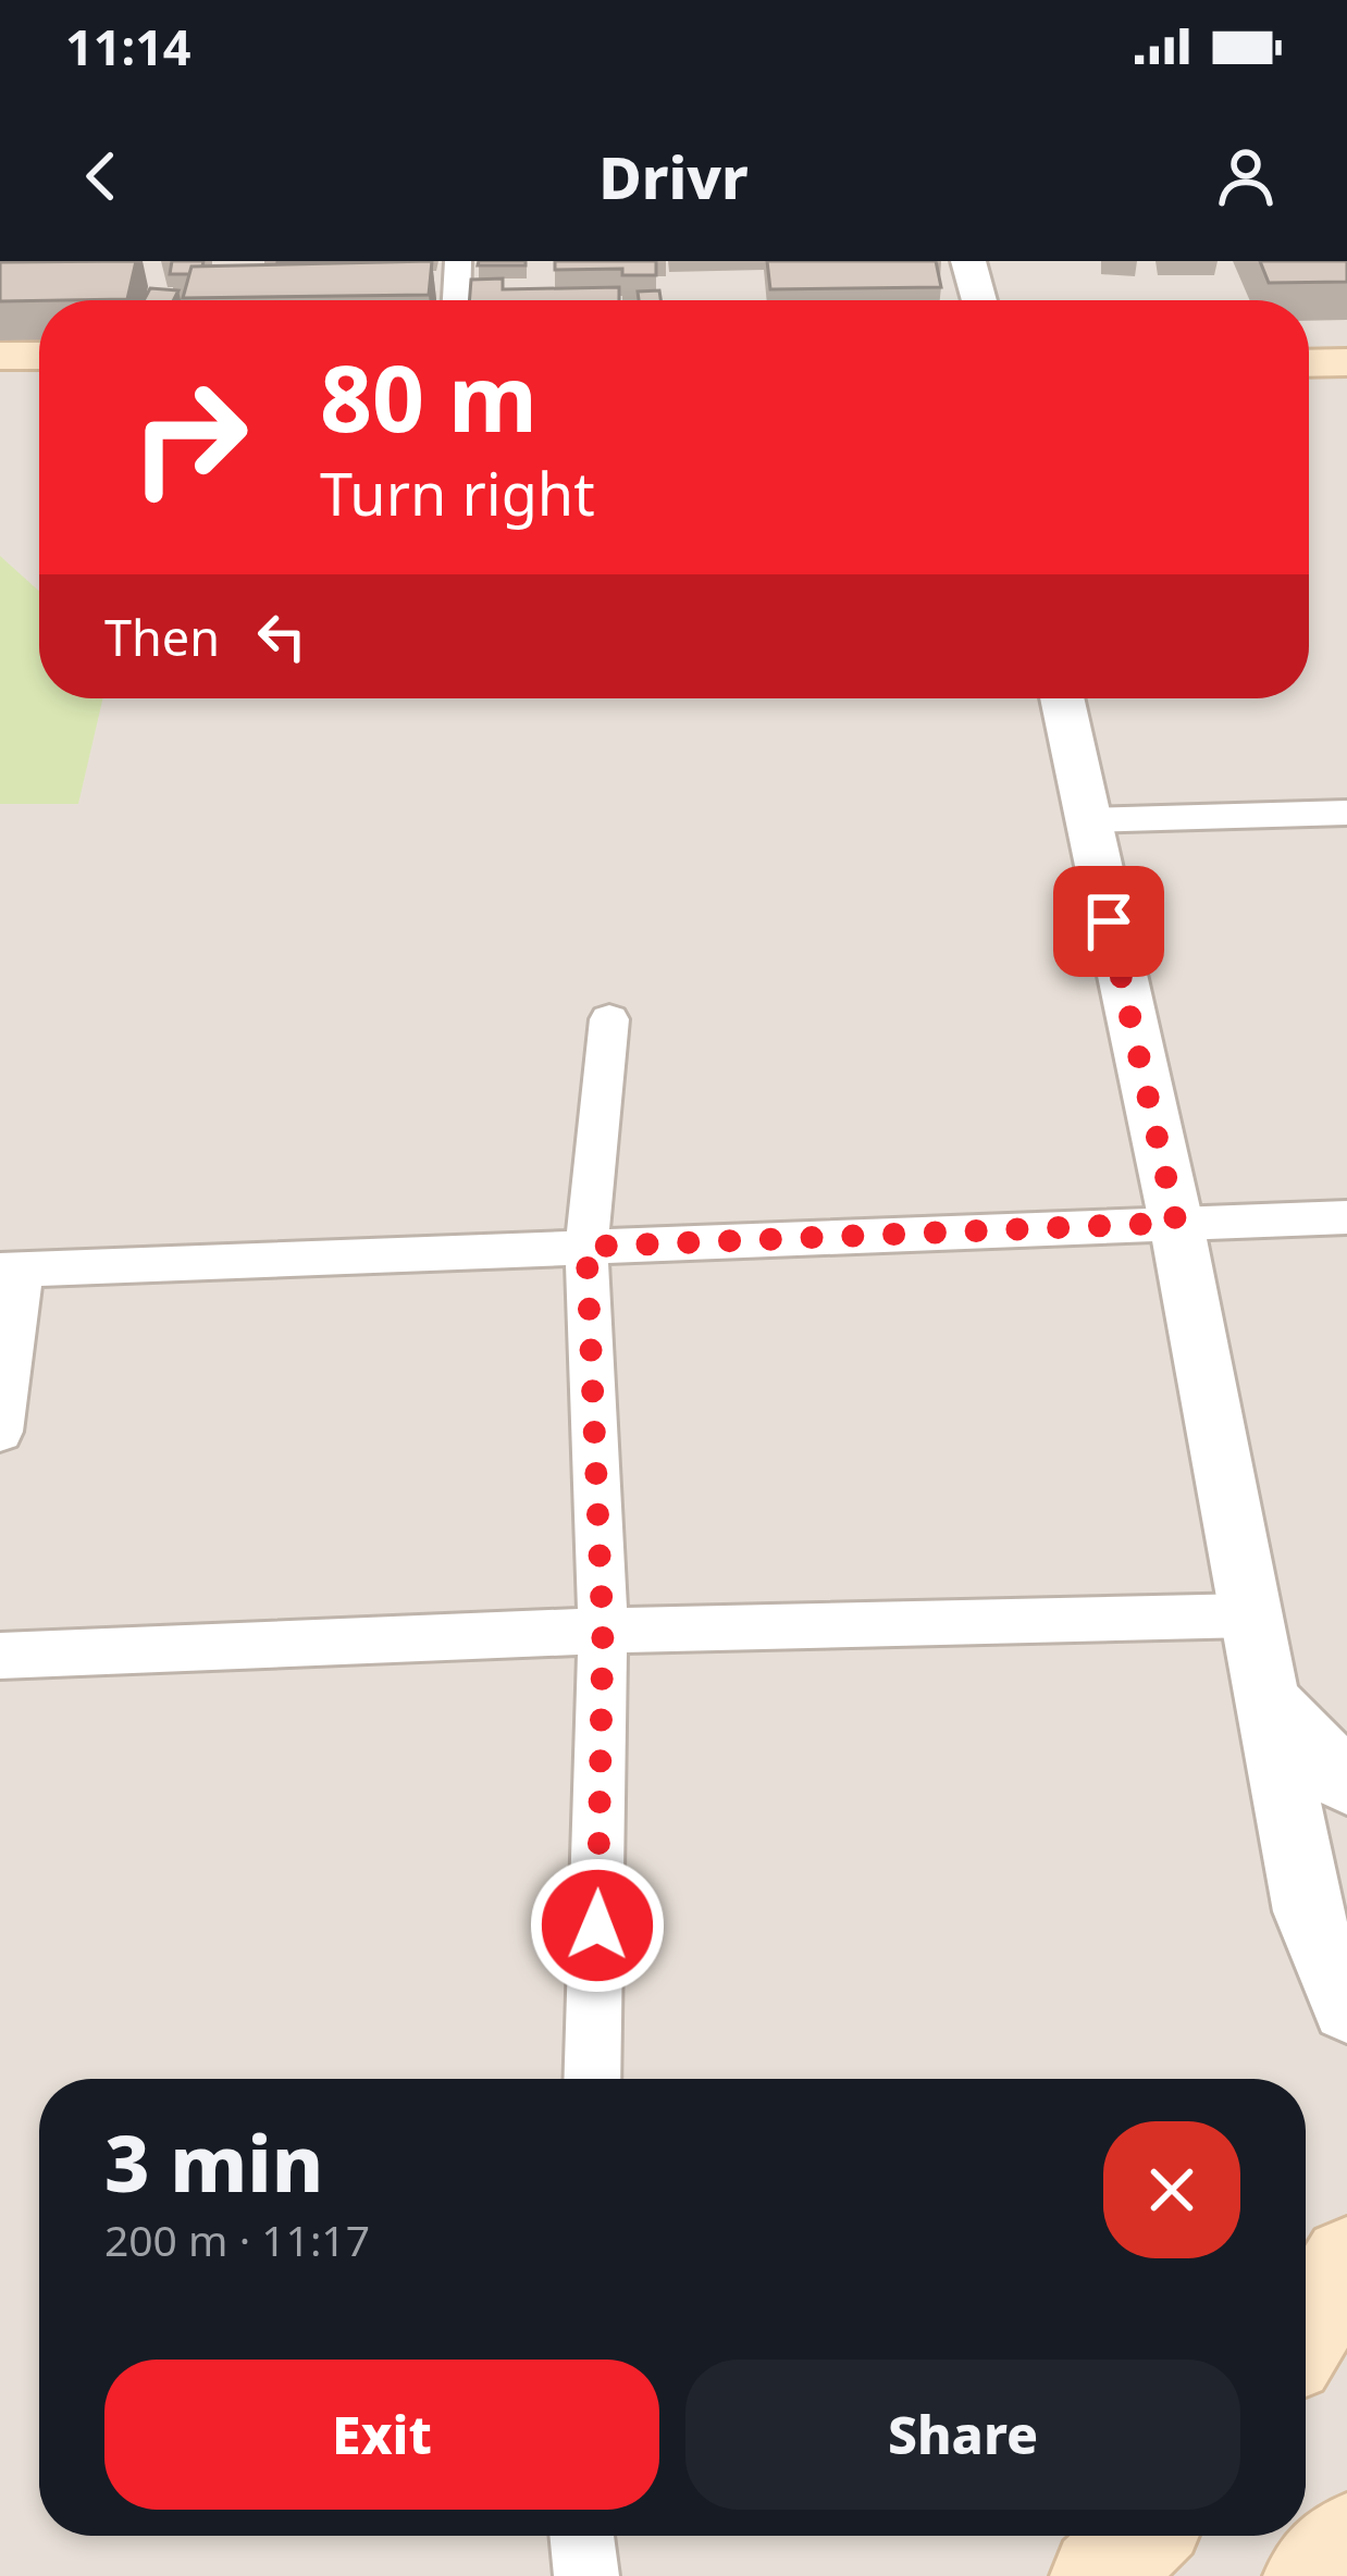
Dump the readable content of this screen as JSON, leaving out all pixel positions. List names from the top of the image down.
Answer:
{
  "page": {
    "status": "11:14",
    "header": "Drivr",
    "turn": ["80 m", "Turn right"],
    "then": "Then",
    "heading": ["3 min", "200 m · 11:17"],
    "buttons": ["Exit", "Share"]
  }
}
